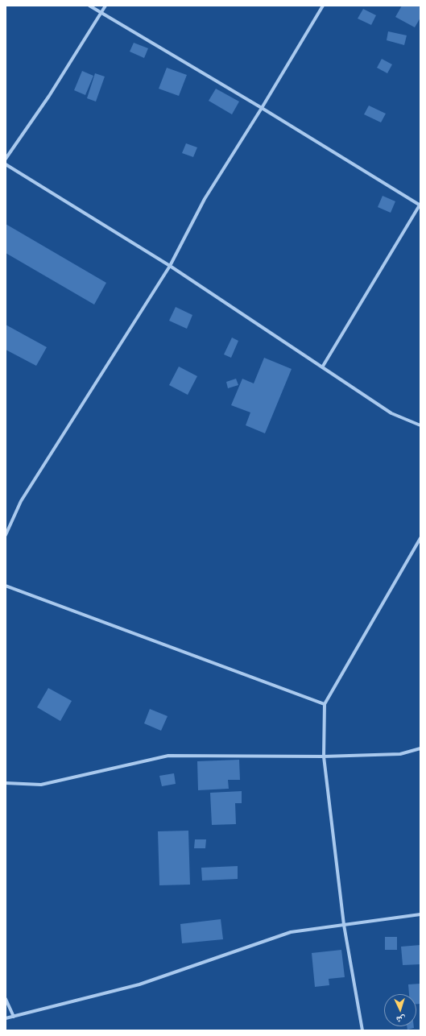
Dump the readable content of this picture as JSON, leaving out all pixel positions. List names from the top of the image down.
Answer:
{
  "north": "bottom"
}
